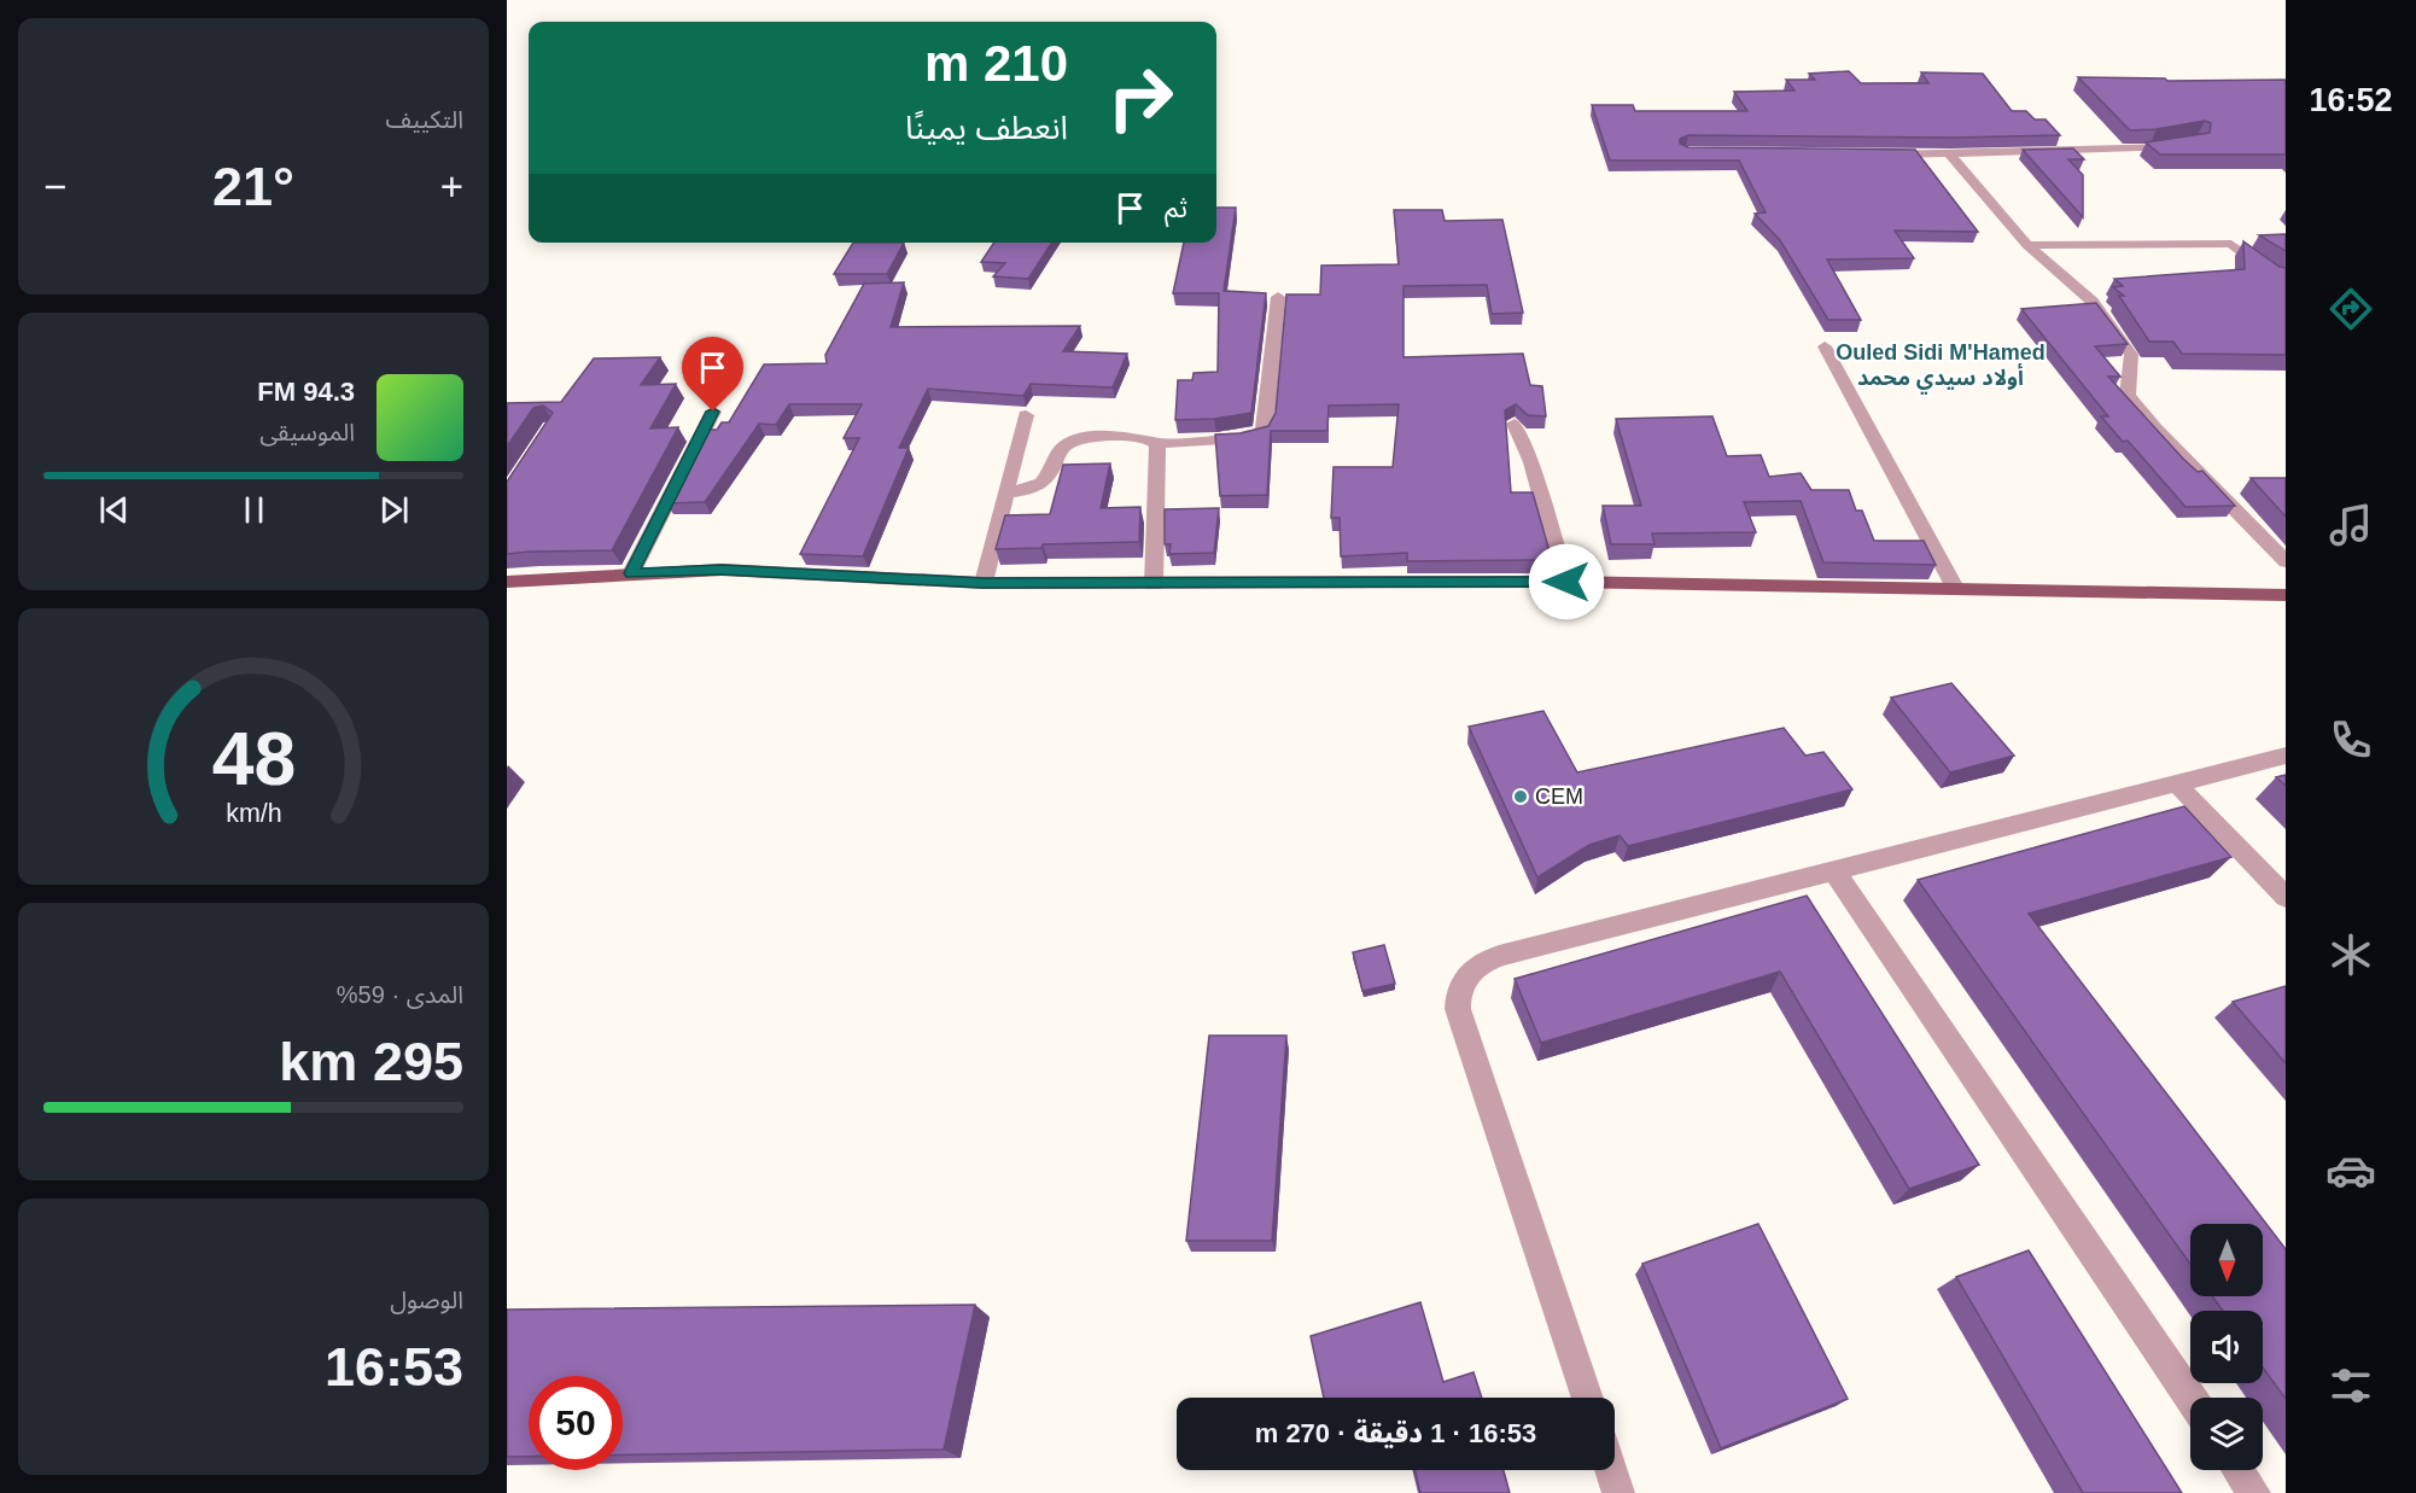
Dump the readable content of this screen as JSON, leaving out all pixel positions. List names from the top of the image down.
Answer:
{
  "districts": ["Ouled Sidi M'Hamed أولاد سيدي محمد"],
  "places": ["CEM"],
  "north": "bottom",
  "page": {
    "tabs": "16:52",
    "tile": [
      "التكييف",
      ["المدى · 59%", "295 km"],
      ["الوصول", "16:53"]
    ],
    "turn": ["210 m", "انعطف يمينًا"],
    "heat": ["−", "21°", "+"],
    "then": "ثم",
    "song": ["94.3 FM", "الموسيقى"],
    "limit": "50",
    "trip": "16:53 · 1 دقيقة · 270 m",
    "gauge": ["48", "km/h"]
  }
}
